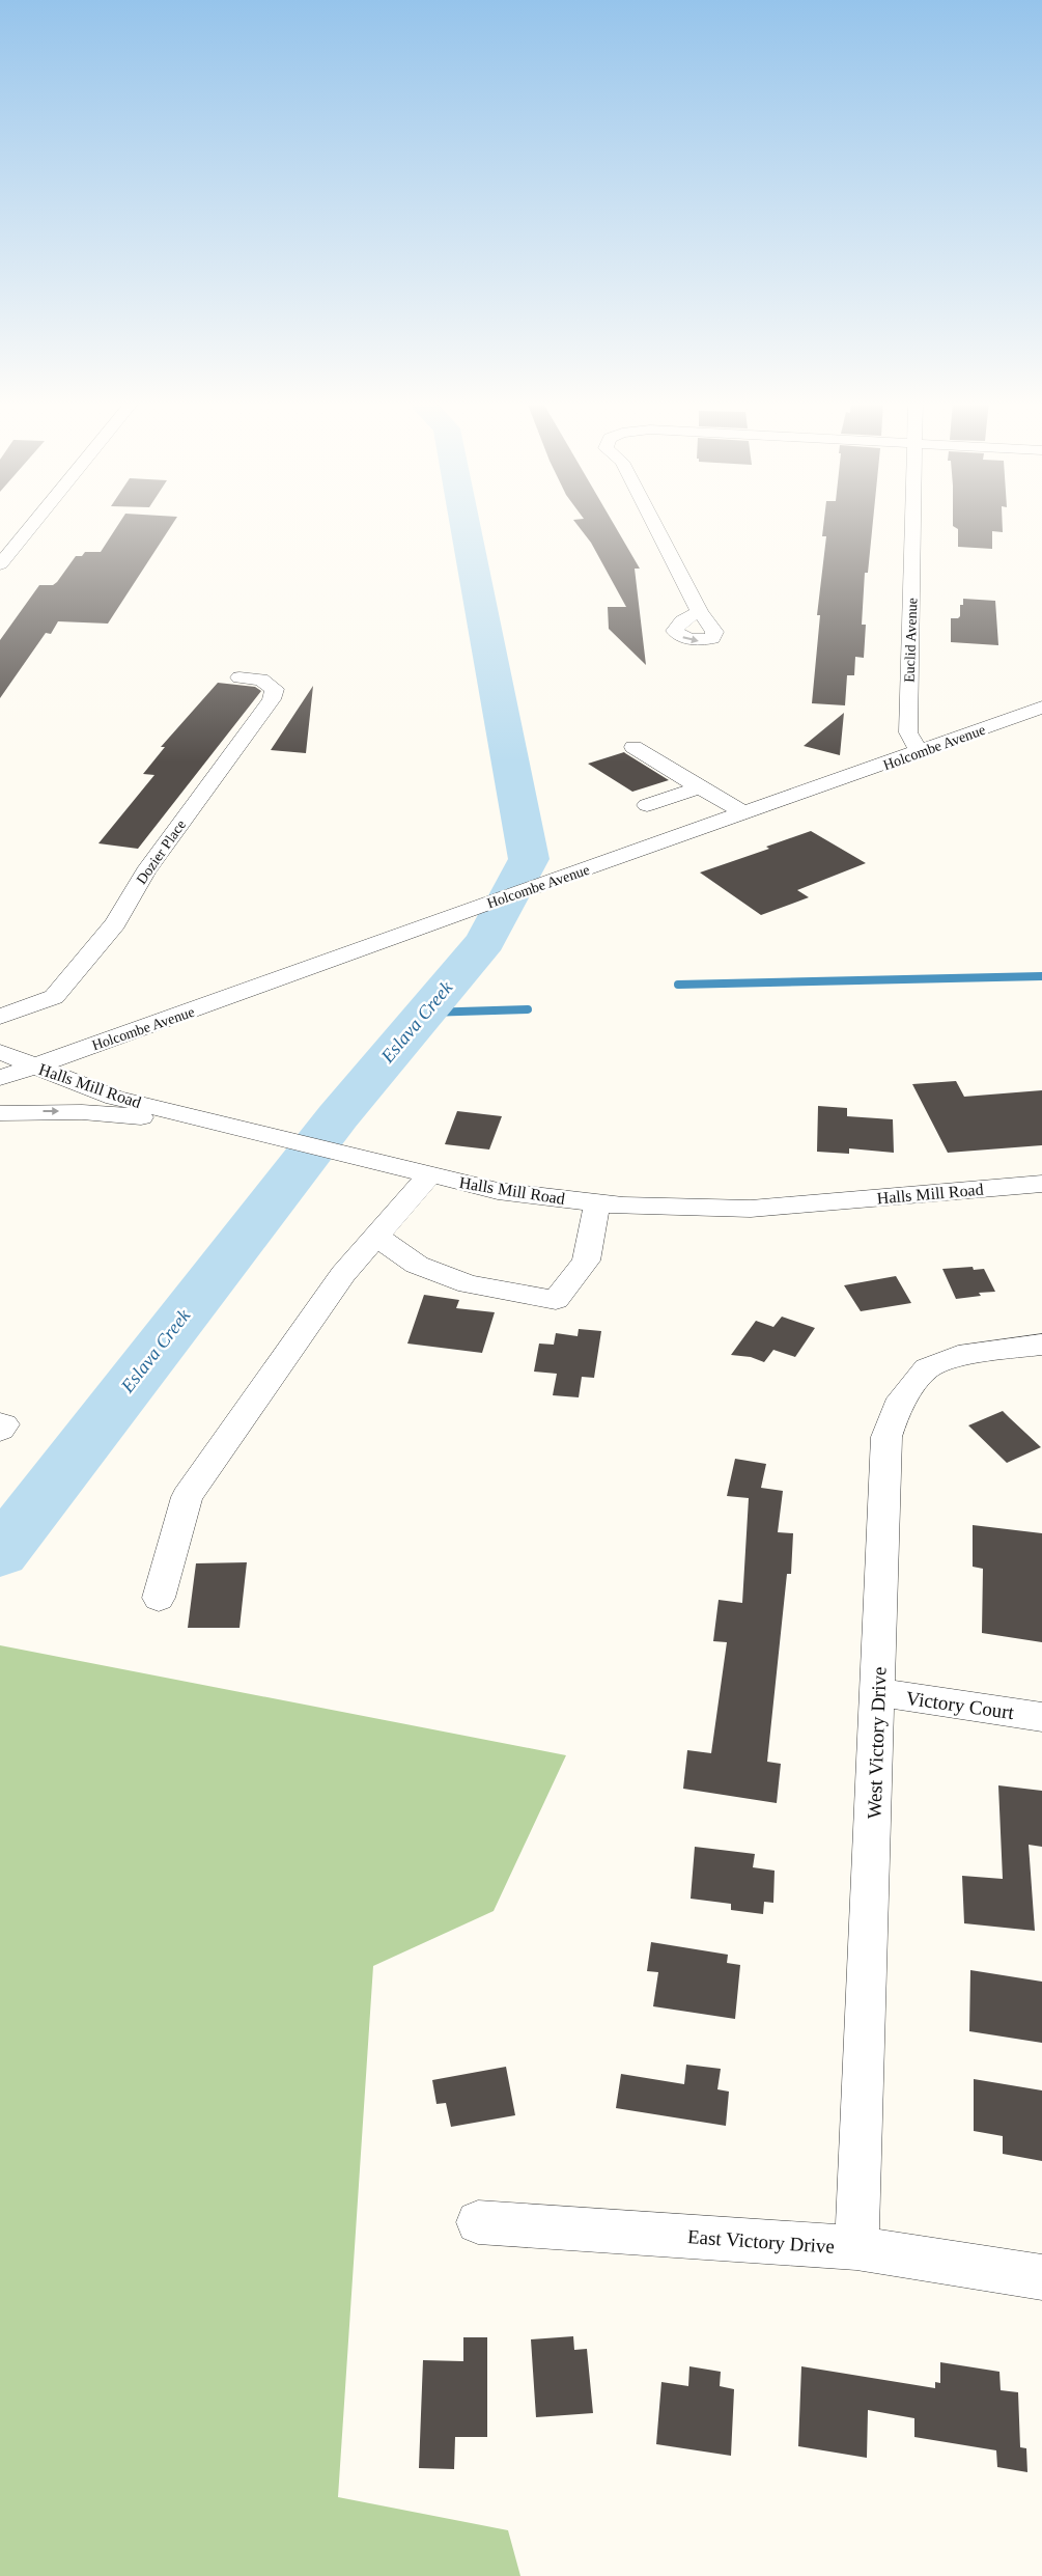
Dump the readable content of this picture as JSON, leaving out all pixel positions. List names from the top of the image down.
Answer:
{
  "streets": {
    "street": [
      "Euclid Avenue",
      "Holcombe Avenue",
      "Dozier Place",
      "Halls Mill Road",
      "Victory Court",
      "West Victory Drive",
      "East Victory Drive"
    ]
  },
  "crossings": [
    ["Euclid Avenue", "Holcombe Avenue"],
    ["Holcombe Avenue", "Halls Mill Road"],
    ["Victory Court", "West Victory Drive"],
    ["West Victory Drive", "East Victory Drive"]
  ],
  "water": ["Eslava Creek"]
}
